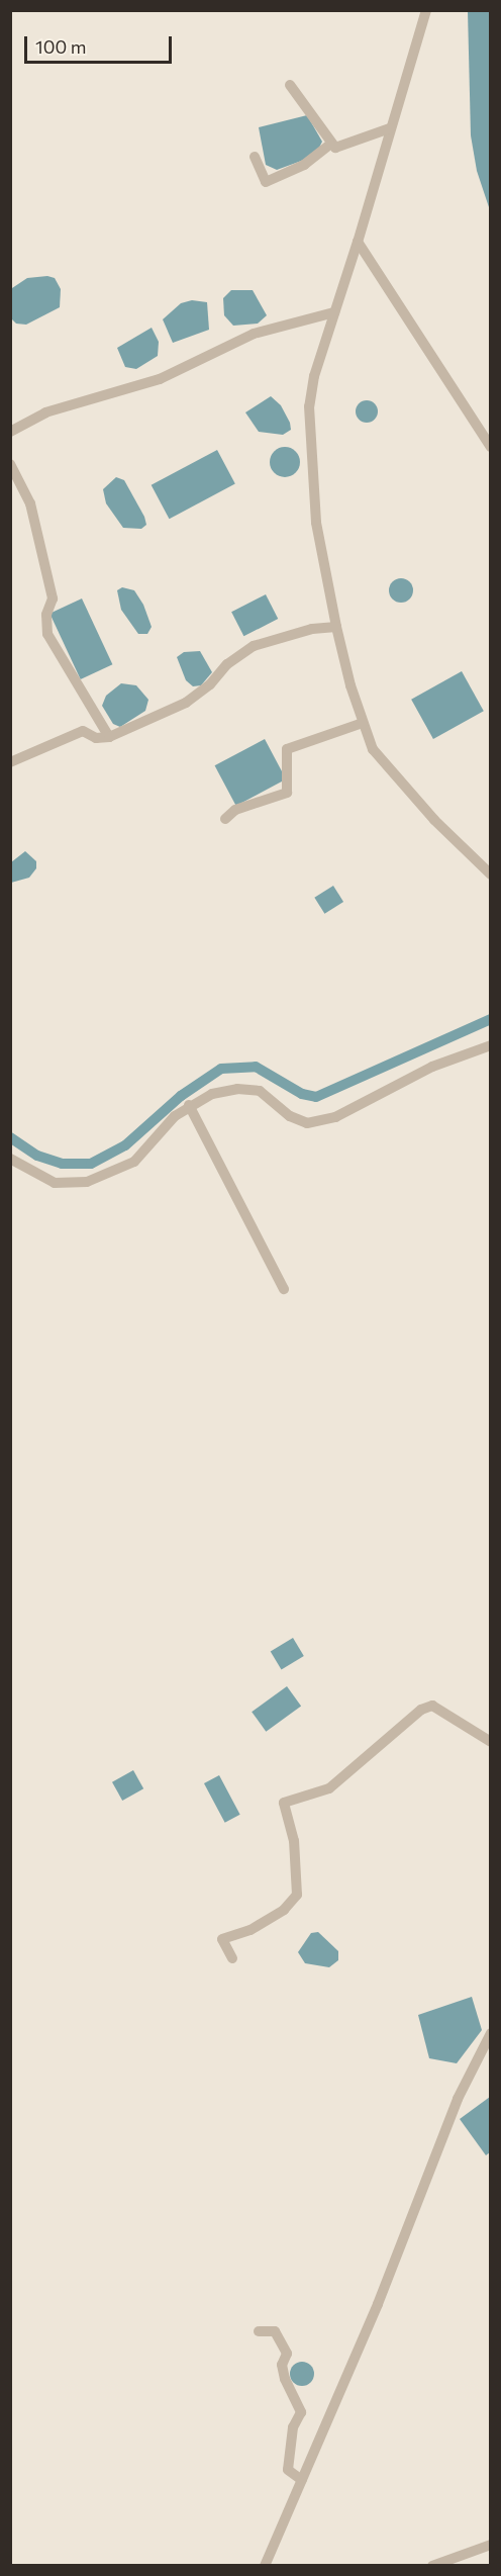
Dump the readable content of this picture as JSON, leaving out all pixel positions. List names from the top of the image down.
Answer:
{
  "scale_bar": "100 m"
}
